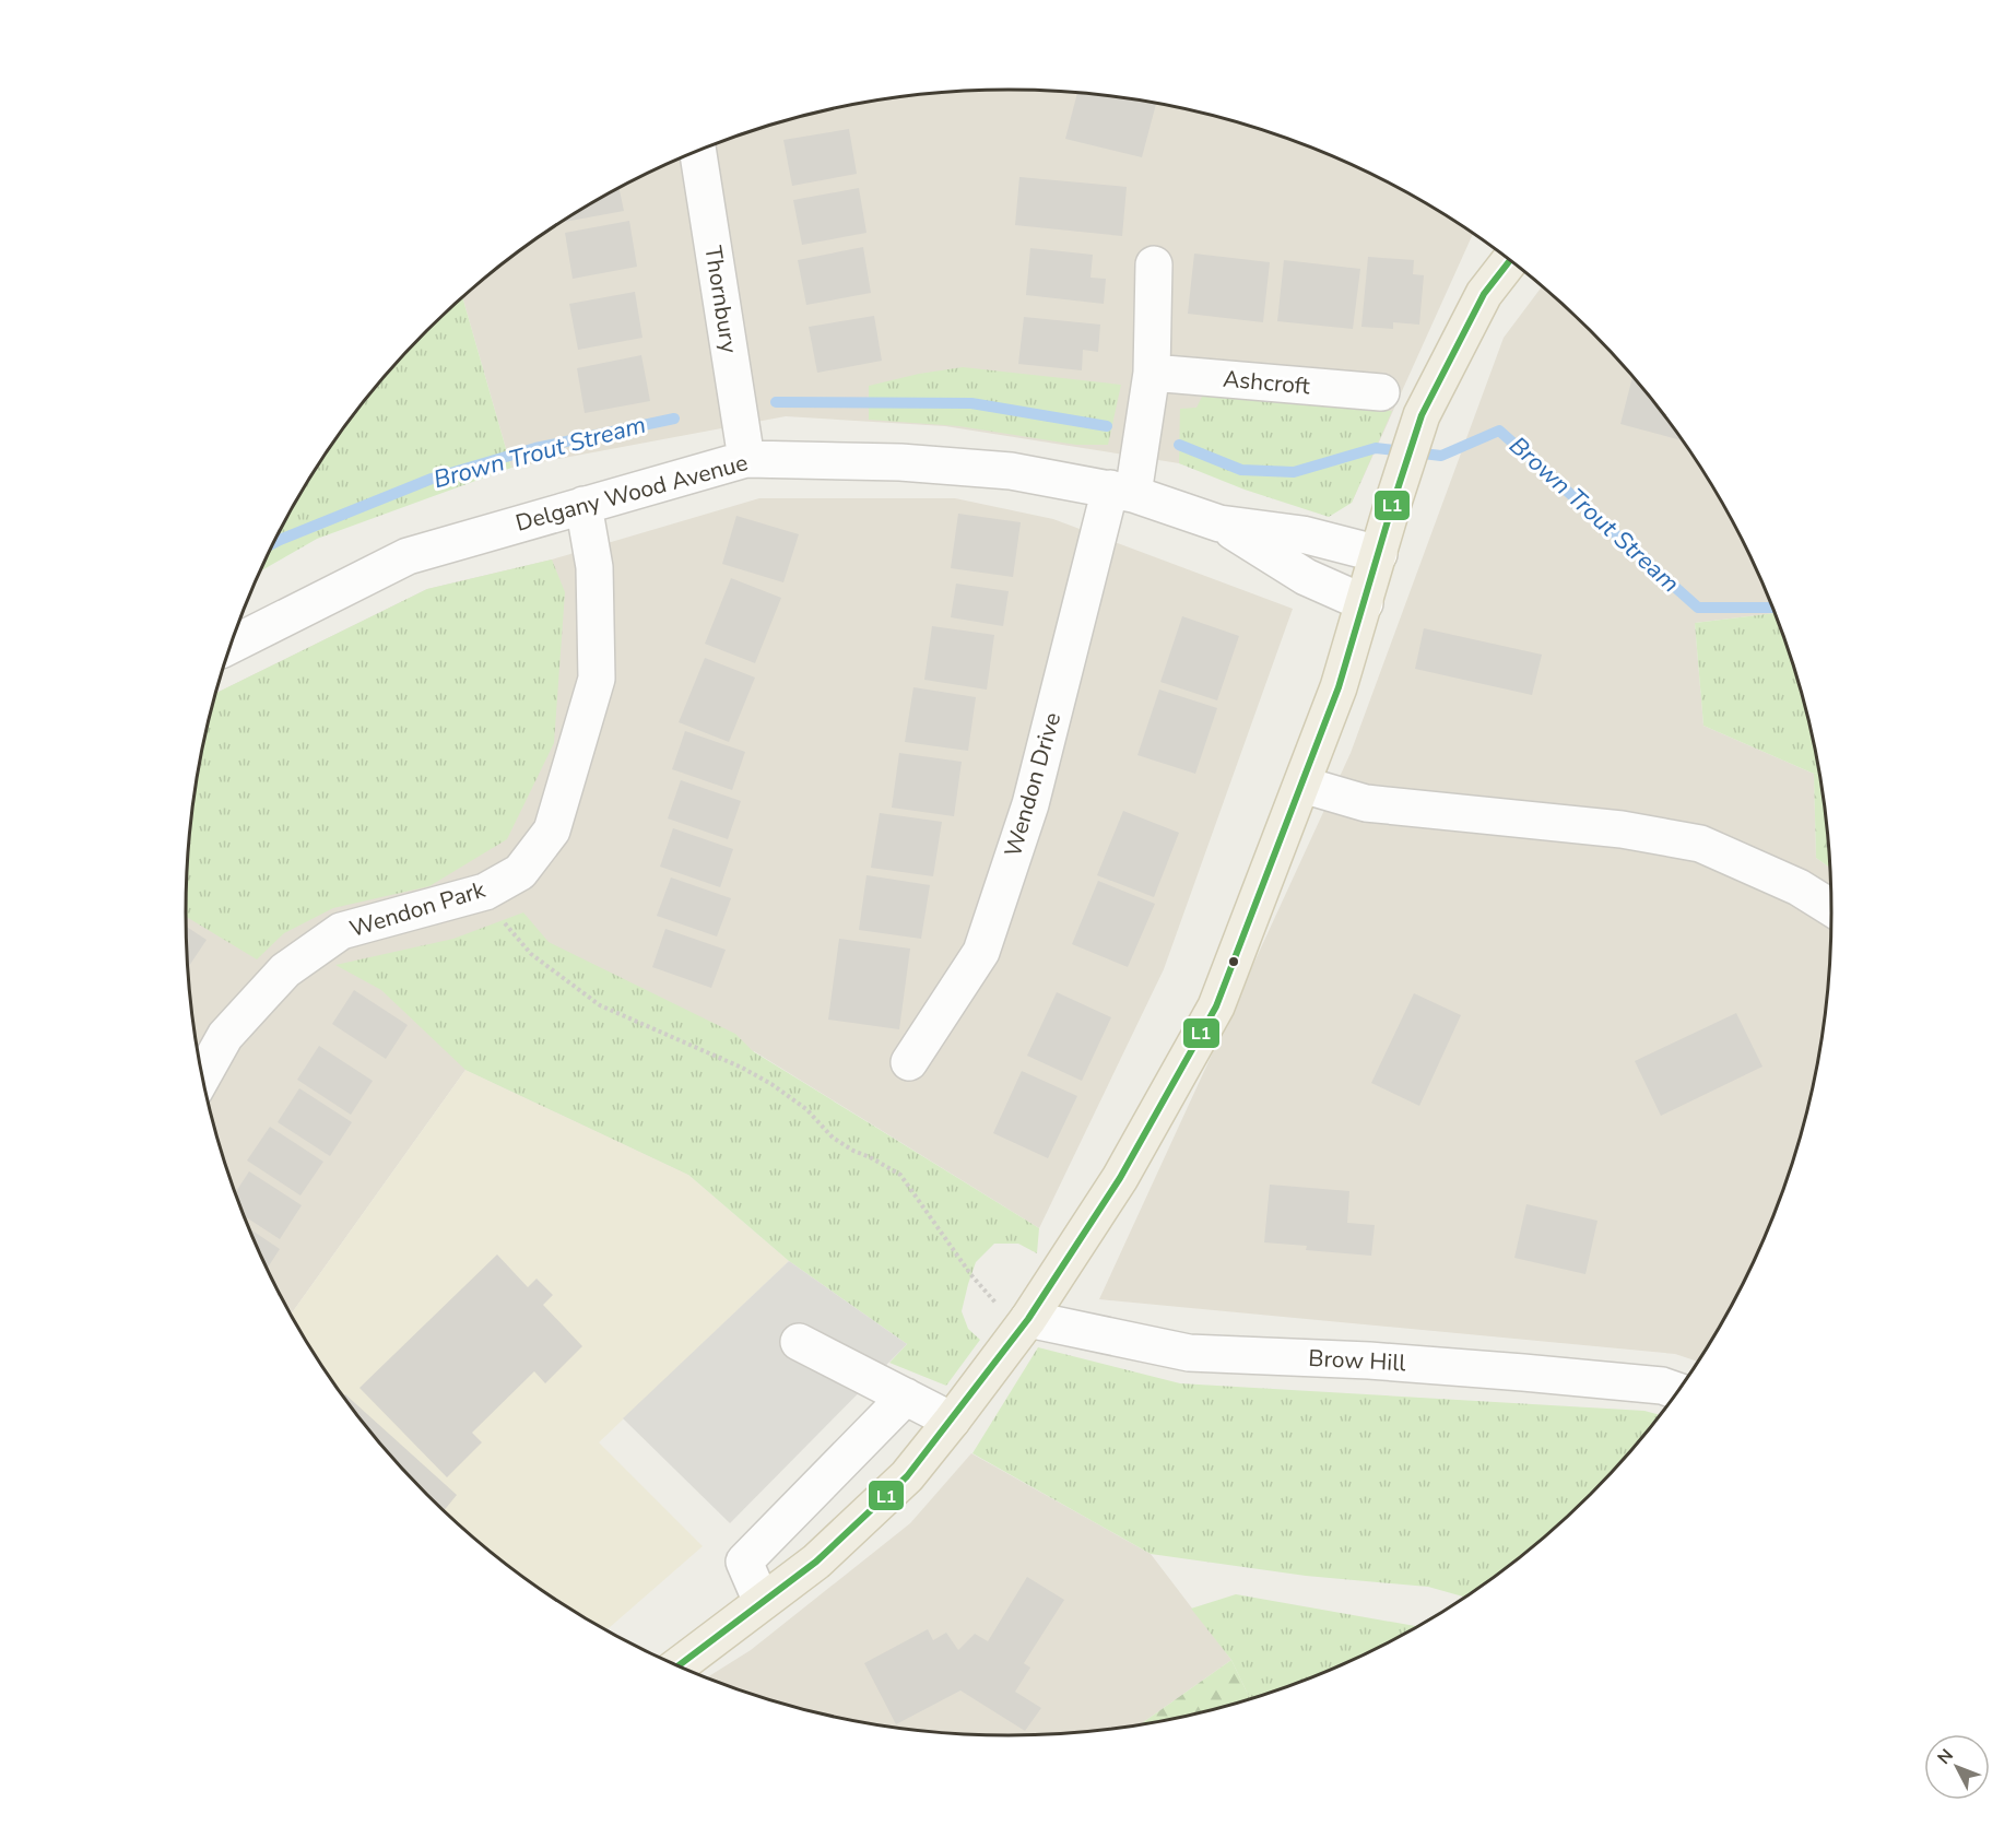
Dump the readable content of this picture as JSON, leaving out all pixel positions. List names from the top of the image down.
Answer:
{
  "streets": {
    "street": [
      "Thornbury",
      "Ashcroft",
      "Delgany Wood Avenue",
      "Wendon Drive",
      "Wendon Park",
      "Brow Hill"
    ]
  },
  "crossings": [
    ["Thornbury", "Delgany Wood Avenue"],
    ["Delgany Wood Avenue", "Wendon Drive"],
    ["Delgany Wood Avenue", "Wendon Park"]
  ],
  "water": ["Brown Trout Stream"],
  "lines": ["transit line L1"],
  "north": "top left"
}
